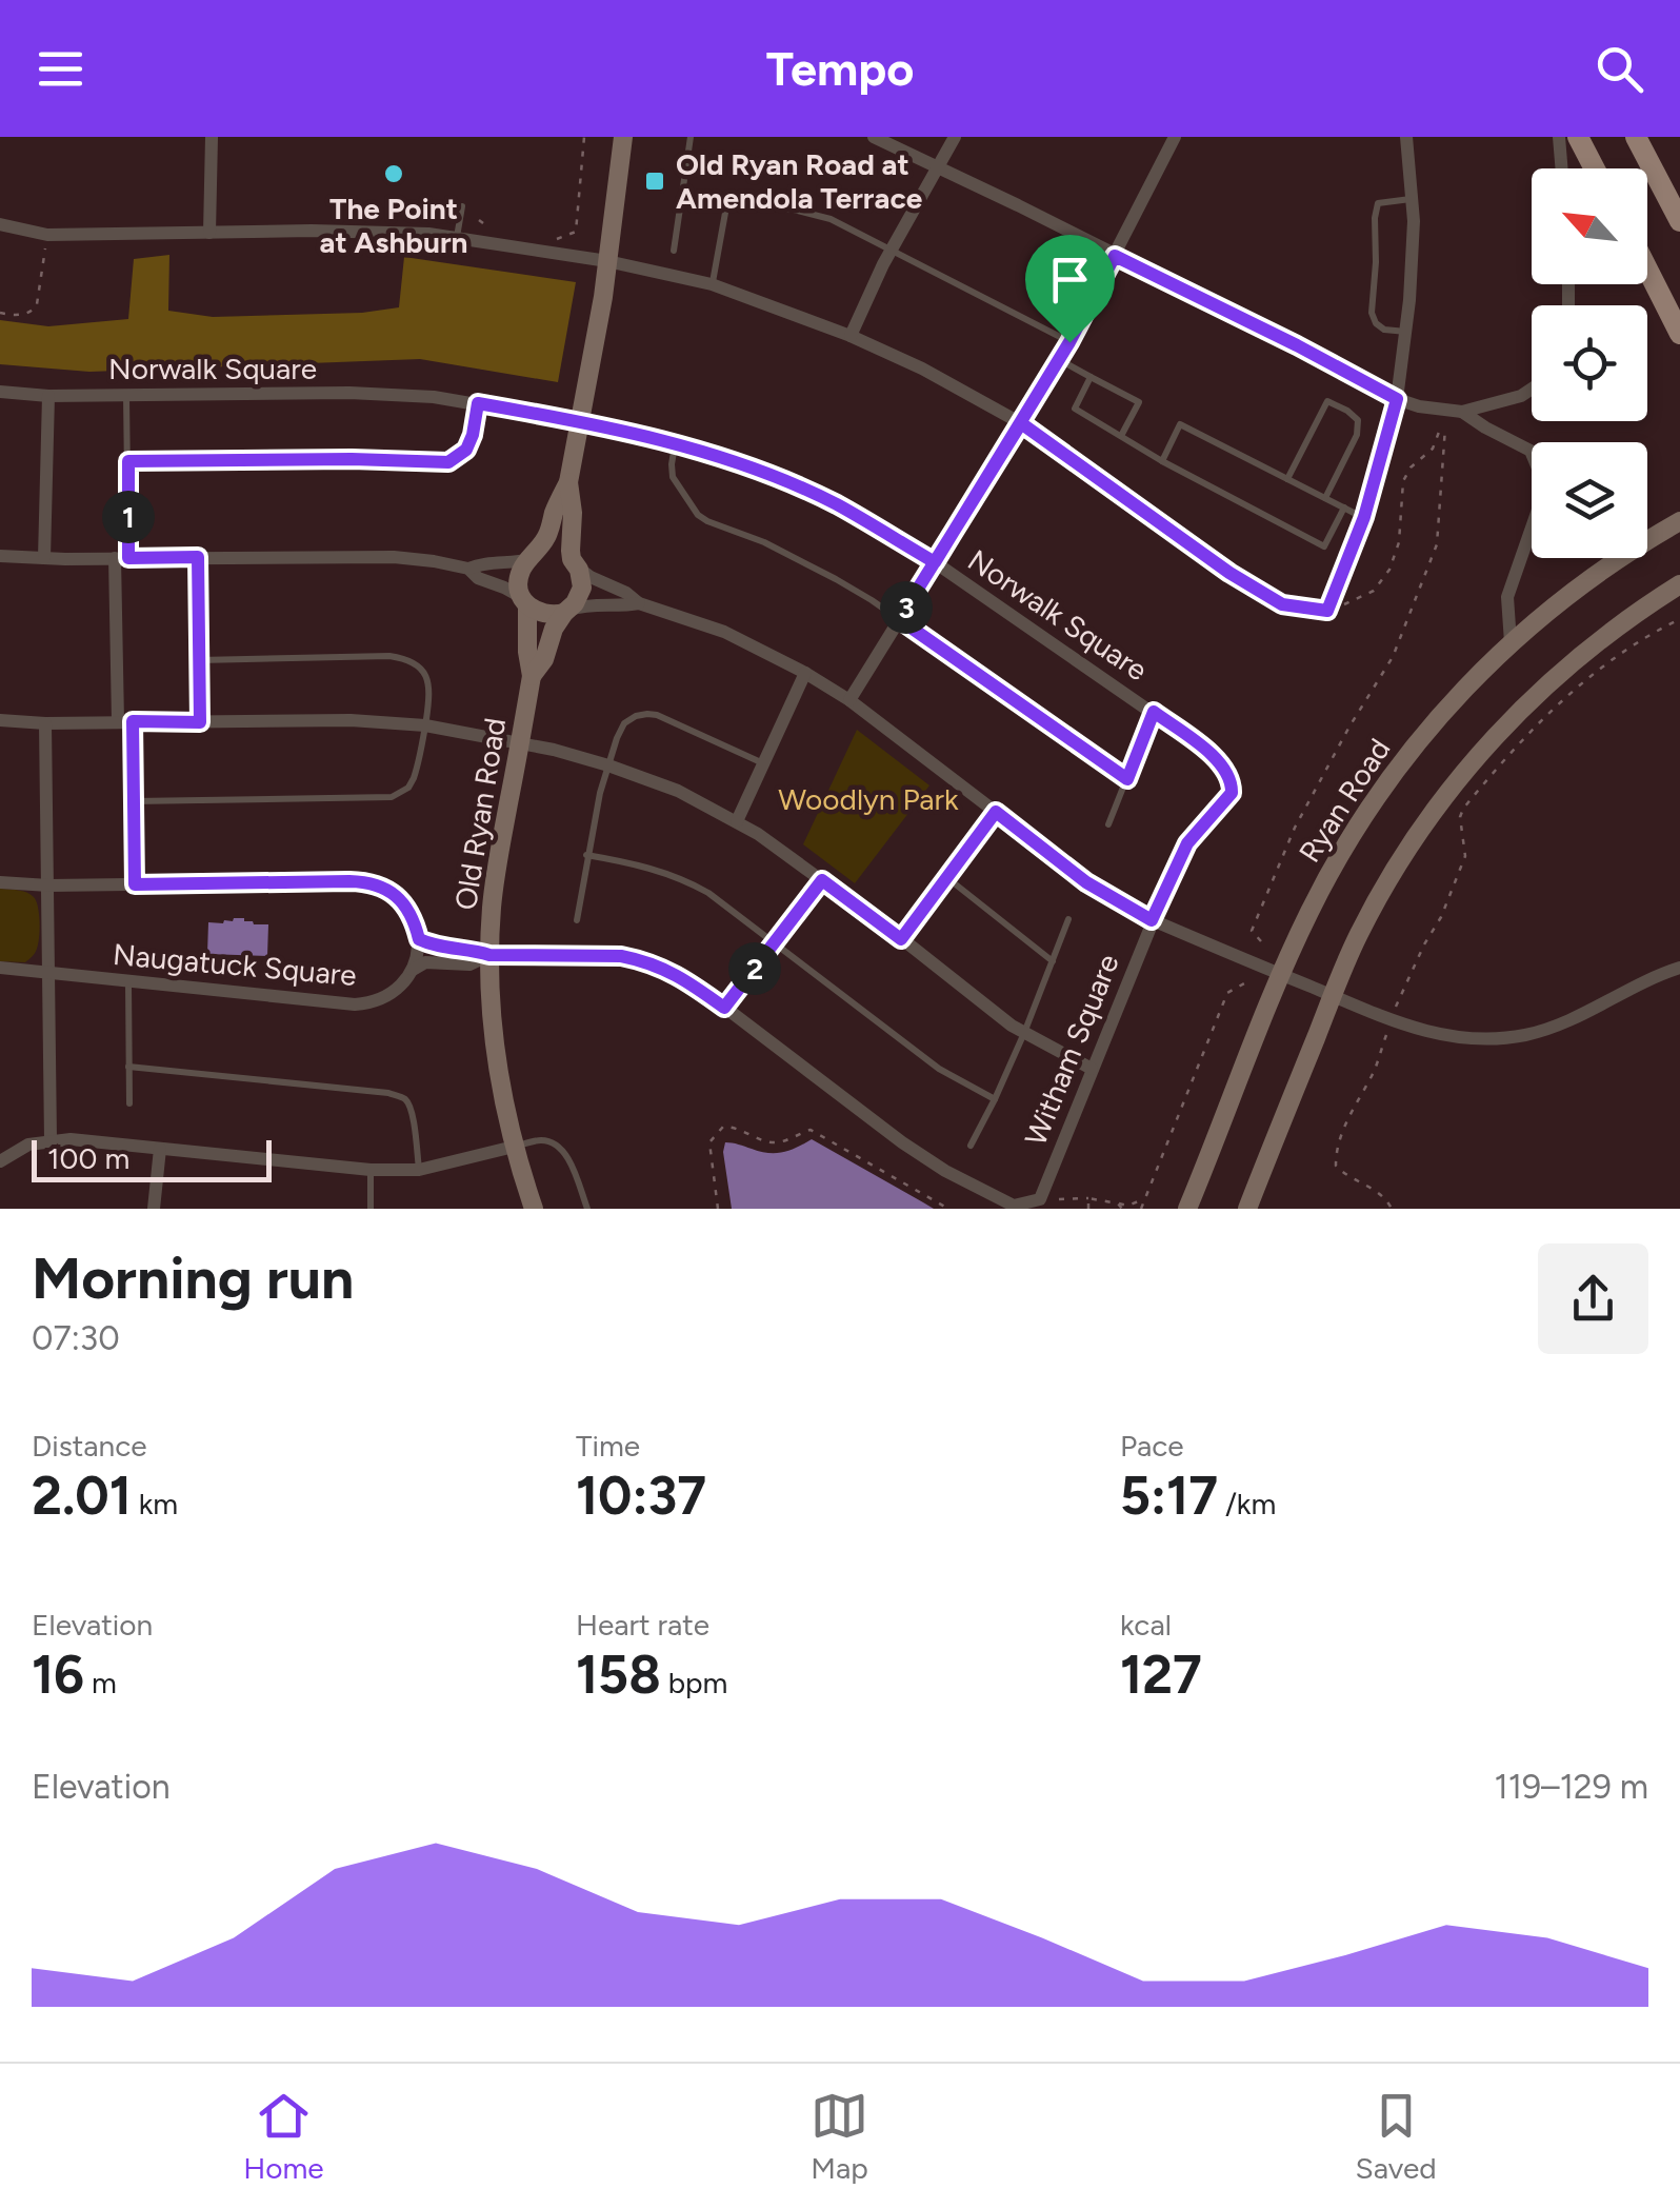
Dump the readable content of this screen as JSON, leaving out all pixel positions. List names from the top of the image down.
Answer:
{
  "streets": {
    "main road": ["Ryan Road", "Old Ryan Road"],
    "street": ["Norwalk Square", "Naugatuck Square", "Witham Square"]
  },
  "crossings": [
    ["Norwalk Square", "Old Ryan Road"],
    ["Norwalk Square", "Witham Square"]
  ],
  "parks": ["Woodlyn Park"],
  "places": {
    "other": ["The Point at Ashburn"],
    "transit": ["Old Ryan Road at Amendola Terrace"]
  },
  "scale_bar": "100 m",
  "north": "top left",
  "page": {
    "header": "Tempo",
    "pins": ["1", "3", "2"],
    "scale": "100 m",
    "heading": ["Morning run", "07:30"],
    "stats": [
      ["Distance", "2.01 km"],
      ["Time", "10:37"],
      ["Pace", "5:17 /km"],
      ["Elevation", "16 m"],
      ["Heart rate", "158 bpm"],
      ["kcal", "127"]
    ],
    "chart": ["Elevation", "119–129 m"],
    "tabs": ["Home", "Map", "Saved"]
  }
}
